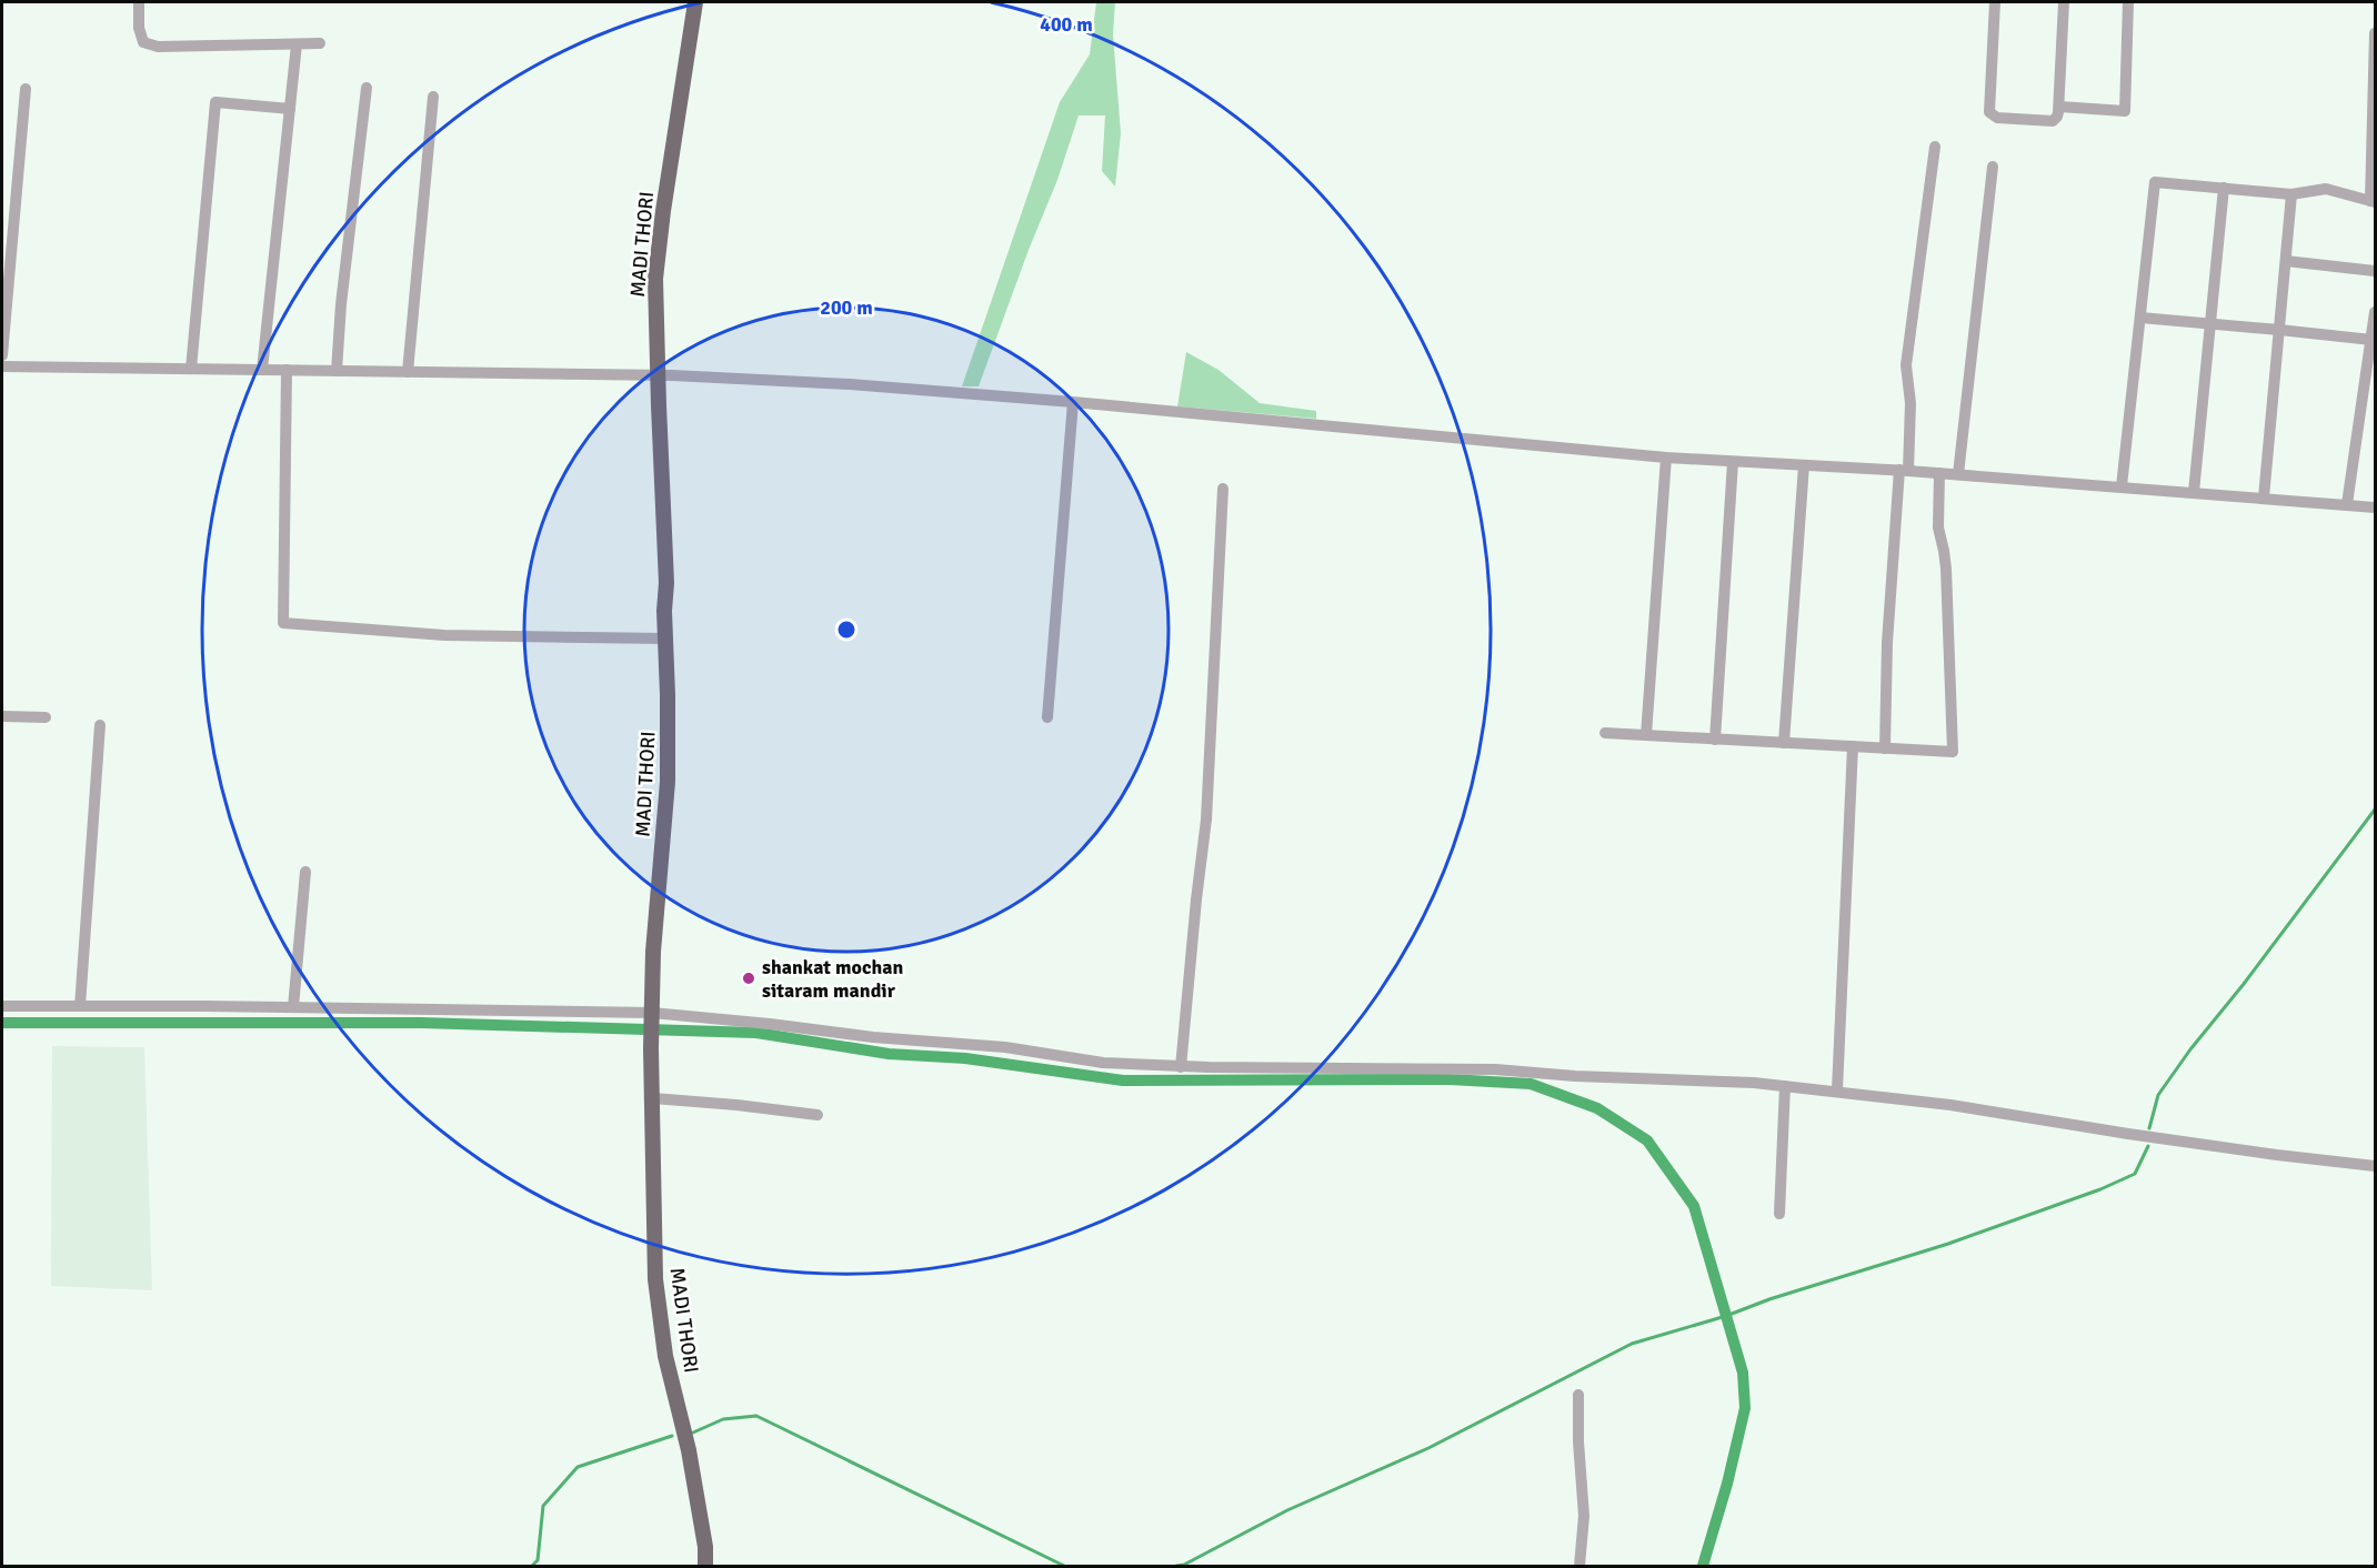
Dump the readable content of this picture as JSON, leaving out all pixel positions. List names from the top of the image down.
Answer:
{
  "streets": {
    "main road": ["MADI THORI"]
  },
  "places": ["shankat mochan sitaram mandir"],
  "rings": ["400 m", "200 m"]
}
